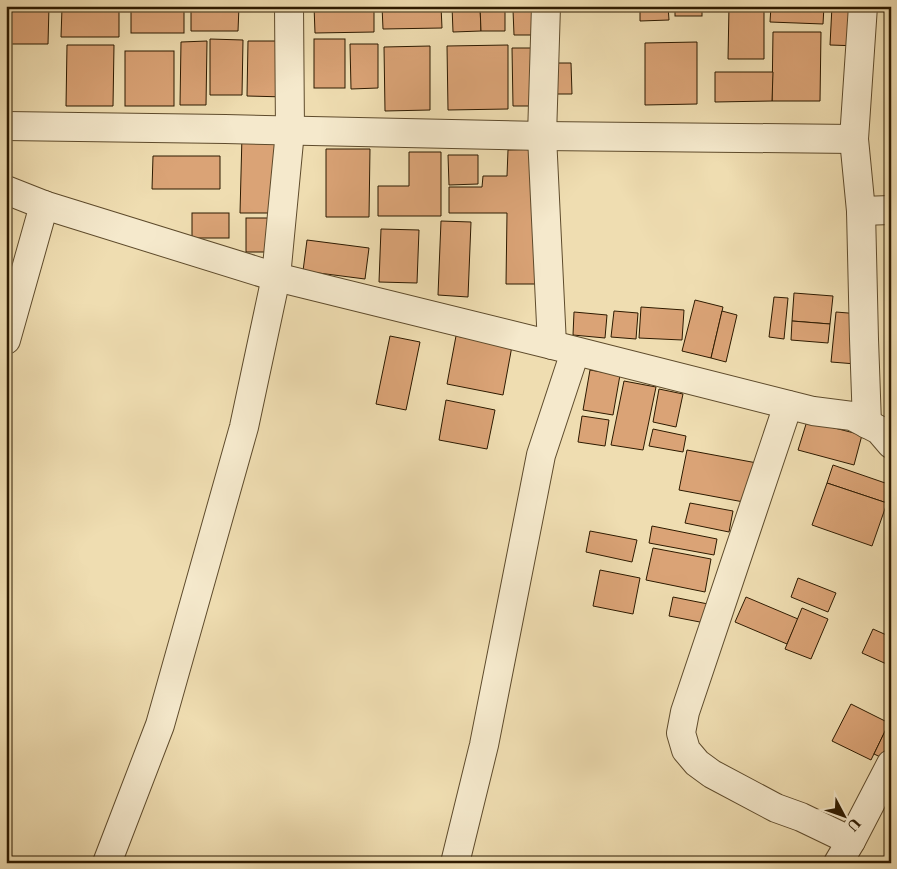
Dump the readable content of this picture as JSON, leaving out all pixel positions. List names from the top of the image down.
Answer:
{
  "north": "bottom right"
}
